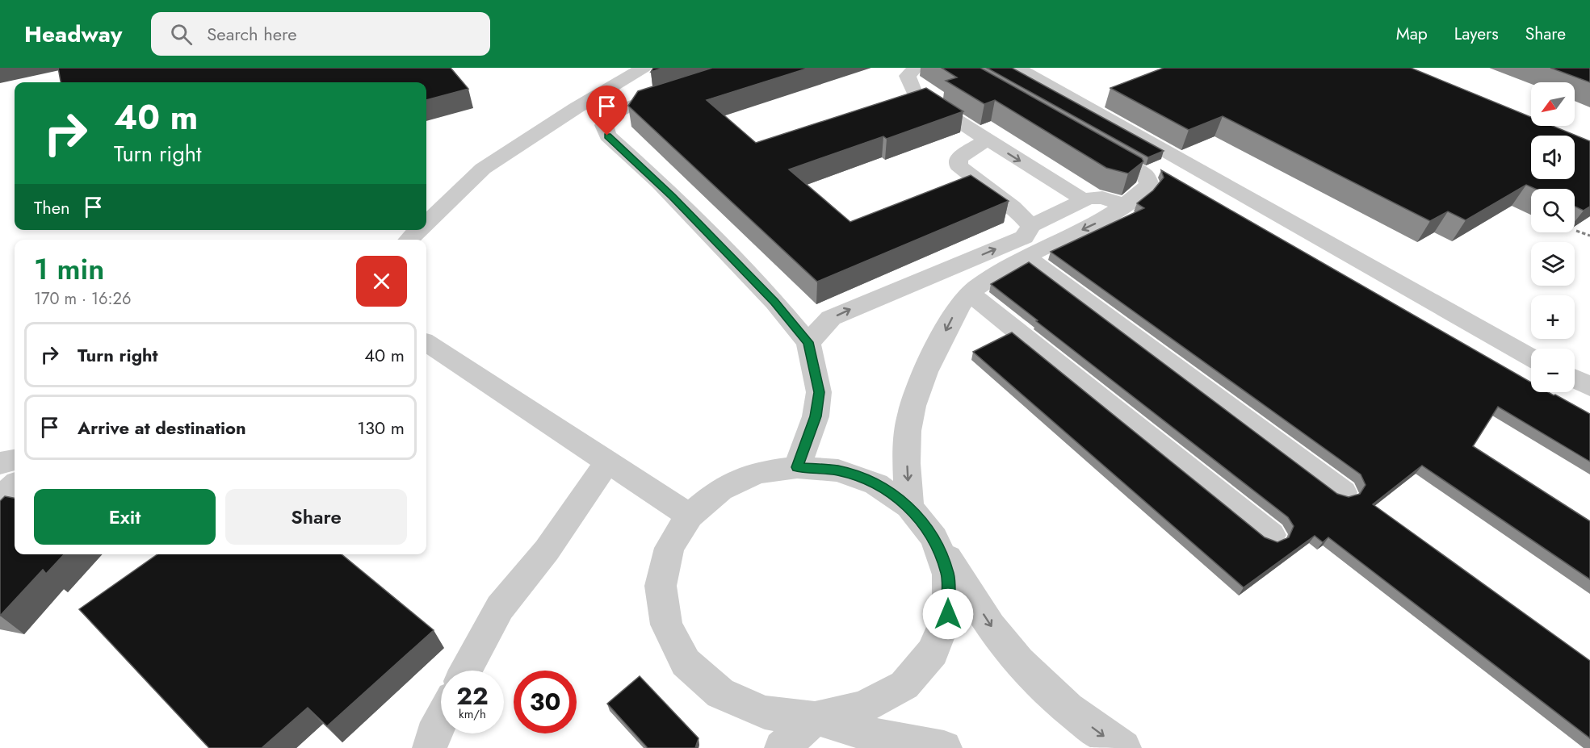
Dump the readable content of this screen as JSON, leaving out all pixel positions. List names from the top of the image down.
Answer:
{
  "north": "bottom left",
  "page": {
    "header": "Headway",
    "search": "Search here",
    "nav": ["Map", "Layers", "Share"],
    "map_buttons": ["+", "−"],
    "turn": ["40 m", "Turn right"],
    "then": "Then",
    "heading": ["1 min", "170 m · 16:26"],
    "list": [
      {
        "name": "Turn right",
        "value": "40 m"
      },
      {
        "name": "Arrive at destination",
        "value": "130 m"
      }
    ],
    "buttons": ["Exit", "Share"],
    "speed": "22 km/h",
    "limit": "30"
  }
}
